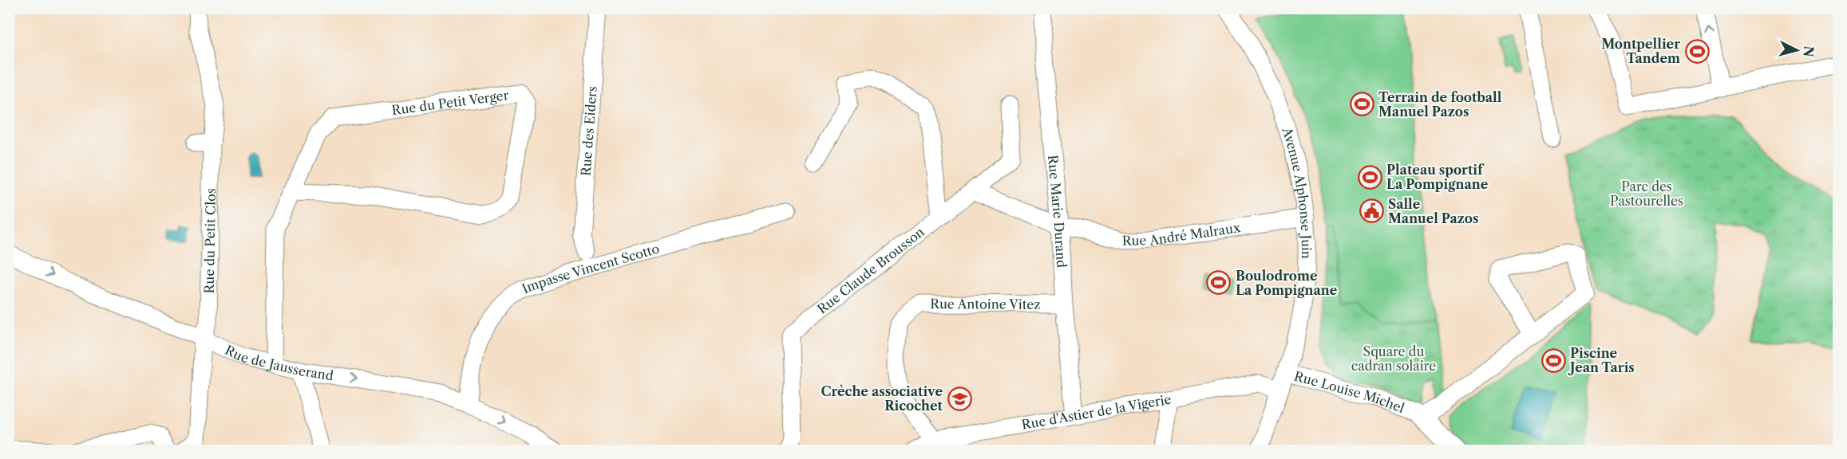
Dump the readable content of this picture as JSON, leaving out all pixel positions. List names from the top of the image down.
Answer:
{
  "streets": {
    "street": [
      "Rue du Petit Verger",
      "Rue des Eiders",
      "Avenue Alphonse Juin",
      "Rue Marie Durand",
      "Rue André Malraux",
      "Rue du Petit Clos",
      "Rue Claude Brousson",
      "Impasse Vincent Scotto",
      "Rue Antoine Vitez",
      "Rue de Jausserand",
      "Rue Louise Michel",
      "Rue d'Astier de la Vigerie"
    ]
  },
  "crossings": [
    ["Rue du Petit Verger", "Rue de Jausserand"],
    ["Avenue Alphonse Juin", "Rue André Malraux"],
    ["Avenue Alphonse Juin", "Rue Louise Michel"],
    ["Avenue Alphonse Juin", "Rue d'Astier de la Vigerie"],
    ["Rue Marie Durand", "Rue André Malraux"],
    ["Rue Marie Durand", "Rue Antoine Vitez"],
    ["Rue Marie Durand", "Rue d'Astier de la Vigerie"],
    ["Rue du Petit Clos", "Rue de Jausserand"],
    ["Impasse Vincent Scotto", "Rue de Jausserand"],
    ["Rue Antoine Vitez", "Rue d'Astier de la Vigerie"],
    ["Rue Louise Michel", "Rue d'Astier de la Vigerie"]
  ],
  "one_way": ["Rue de Jausserand"],
  "parks": ["Parc des Pastourelles", "Square du cadran solaire"],
  "places": {
    "sports": [
      "Montpellier Tandem",
      "Terrain de football Manuel Pazos",
      "Plateau sportif La Pompignane",
      "Boulodrome La Pompignane",
      "Piscine Jean Taris"
    ],
    "public building": ["Salle Manuel Pazos"],
    "school or university": ["Crèche associative Ricochet"]
  },
  "north": "right"
}
